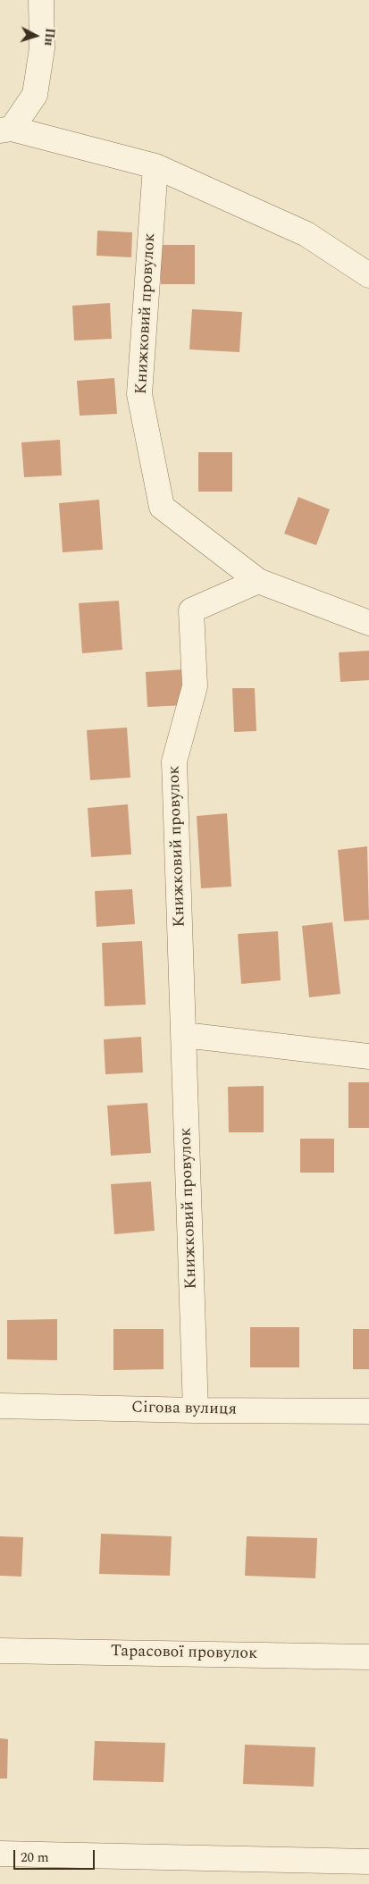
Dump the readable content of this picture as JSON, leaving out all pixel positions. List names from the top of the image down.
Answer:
{
  "streets": {
    "street": ["Книжковий провулок", "Сігова вулиця", "Тарасової провулок"]
  },
  "crossings": [
    ["Книжковий провулок", "Сігова вулиця"]
  ],
  "scale_bar": "20 m",
  "north": "right"
}
